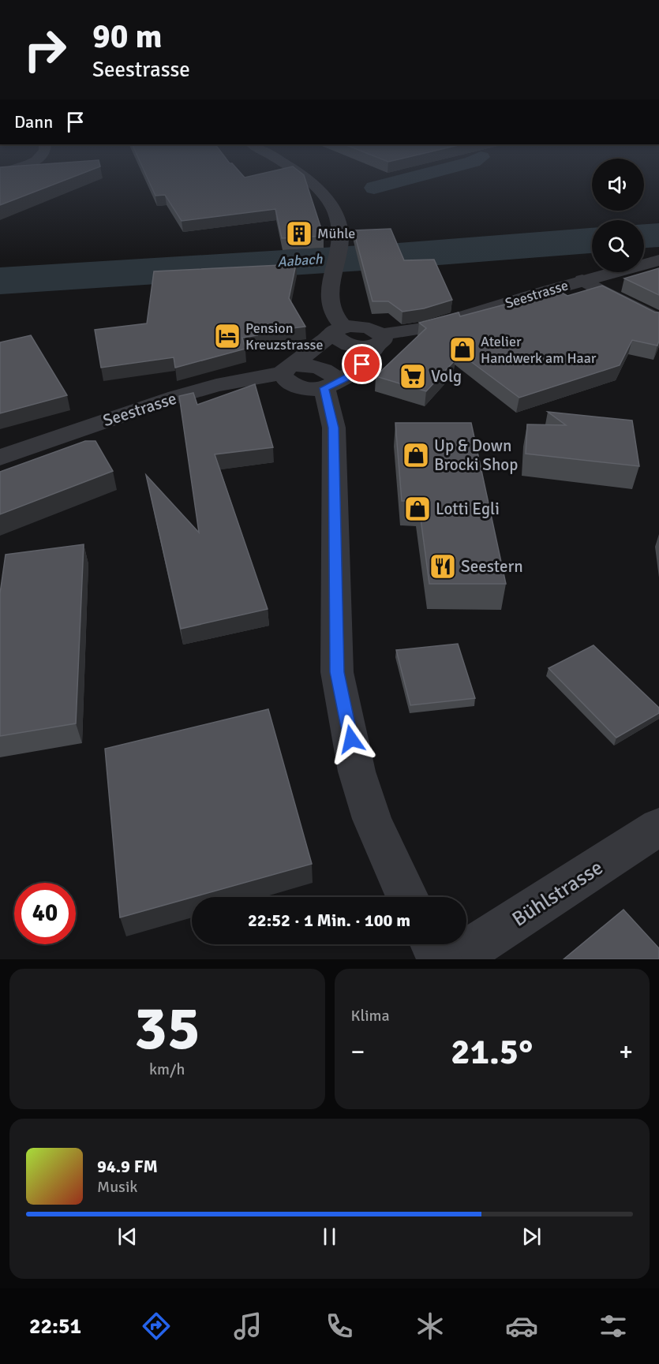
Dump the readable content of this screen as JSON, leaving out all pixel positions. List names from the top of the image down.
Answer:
{
  "streets": {
    "street": ["Seestrasse", "Bühlstrasse"]
  },
  "water": ["Aabach"],
  "places": {
    "building": ["Mühle"],
    "hotel": ["Pension Kreuzstrasse"],
    "shop": ["Atelier Handwerk am Haar", "Up & Down Brocki Shop", "Lotti Egli"],
    "supermarket": ["Volg"],
    "restaurant": ["Seestern"]
  },
  "page": {
    "turn": ["90 m", "Seestrasse"],
    "then": "Dann",
    "limit": "40",
    "trip": "22:52 · 1 Min. · 100 m",
    "tile": [
      ["35", "km/h"],
      "Klima"
    ],
    "heat": ["−", "21.5°", "+"],
    "song": ["94.9 FM", "Musik"],
    "tabs": "22:51"
  }
}
